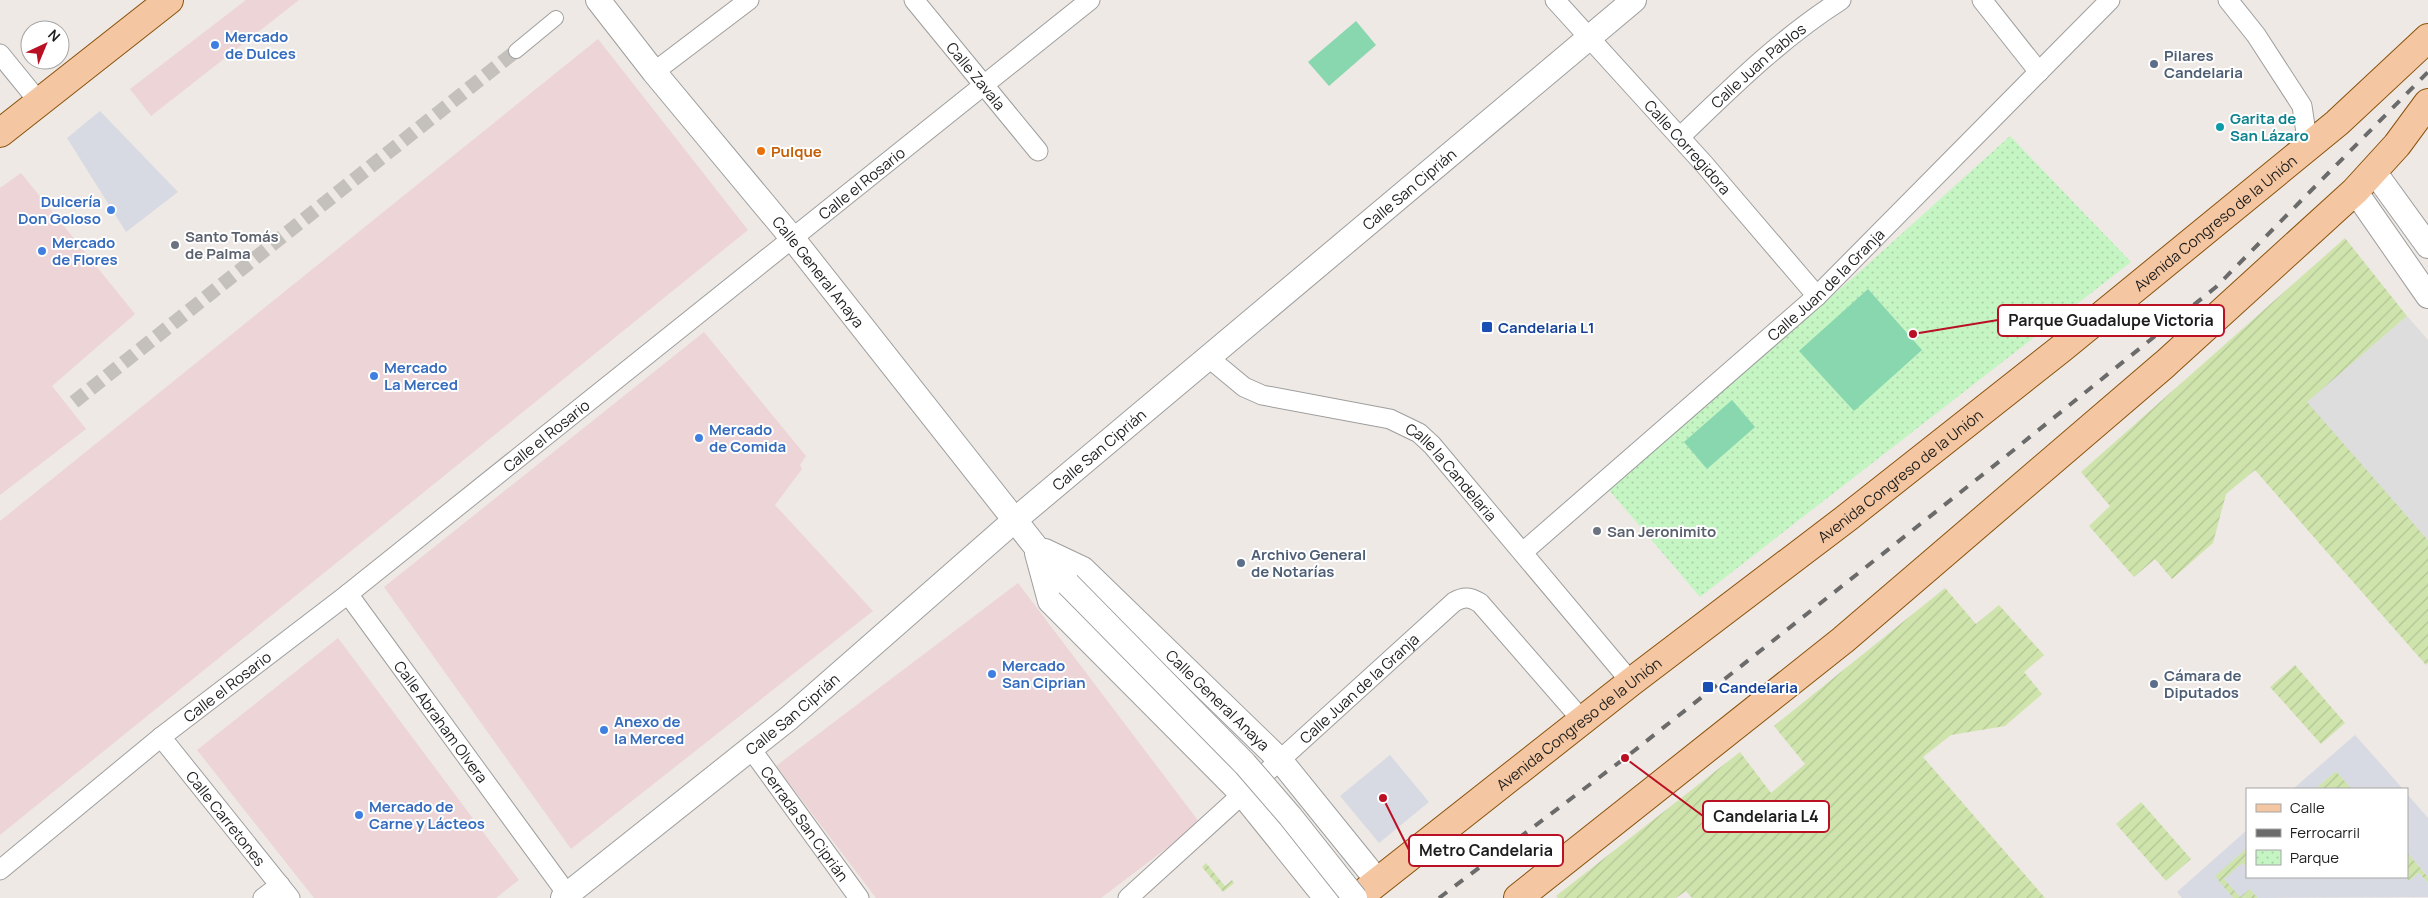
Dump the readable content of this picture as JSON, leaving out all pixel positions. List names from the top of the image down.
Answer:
{
  "streets": {
    "main road": ["Avenida Congreso de la Unión"],
    "street": [
      "Calle Juan Pablos",
      "Calle Zavala",
      "Calle Corregidora",
      "Calle el Rosario",
      "Calle San Ciprián",
      "Calle General Anaya",
      "Calle Juan de la Granja",
      "Calle la Candelaria",
      "Calle Abraham Olvera",
      "Calle Carretones",
      "Cerrada San Ciprián"
    ]
  },
  "crossings": [
    ["Calle Juan Pablos", "Calle Corregidora"],
    ["Calle Zavala", "Calle el Rosario"],
    ["Calle Corregidora", "Calle San Ciprián"],
    ["Calle Corregidora", "Calle Juan de la Granja"],
    ["Calle el Rosario", "Calle General Anaya"],
    ["Calle el Rosario", "Calle Abraham Olvera"],
    ["Calle el Rosario", "Calle Carretones"],
    ["Calle San Ciprián", "Calle General Anaya"],
    ["Calle San Ciprián", "Calle la Candelaria"],
    ["Calle San Ciprián", "Calle Abraham Olvera"],
    ["Calle San Ciprián", "Cerrada San Ciprián"],
    ["Avenida Congreso de la Unión", "Calle General Anaya"],
    ["Avenida Congreso de la Unión", "Calle Juan de la Granja"],
    ["Avenida Congreso de la Unión", "Calle la Candelaria"],
    ["Calle General Anaya", "Calle Juan de la Granja"],
    ["Calle Juan de la Granja", "Calle la Candelaria"]
  ],
  "places": {
    "other": [
      "Mercado de Dulces",
      "Pilares Candelaria",
      "Garita de San Lázaro",
      "Pulque",
      "Dulcería Don Goloso",
      "Santo Tomás de Palma",
      "Mercado de Flores",
      "Parque Guadalupe Victoria",
      "Mercado La Merced",
      "Mercado de Comida",
      "San Jeronimito",
      "Archivo General de Notarías",
      "Mercado San Ciprian",
      "Cámara de Diputados",
      "Anexo de la Merced",
      "Candelaria L4",
      "Metro Candelaria",
      "Mercado de Carne y Lácteos"
    ],
    "transit": ["Candelaria L1", "Candelaria"]
  },
  "legend": ["Calle", "Ferrocarril", "Parque"],
  "north": "top right"
}
